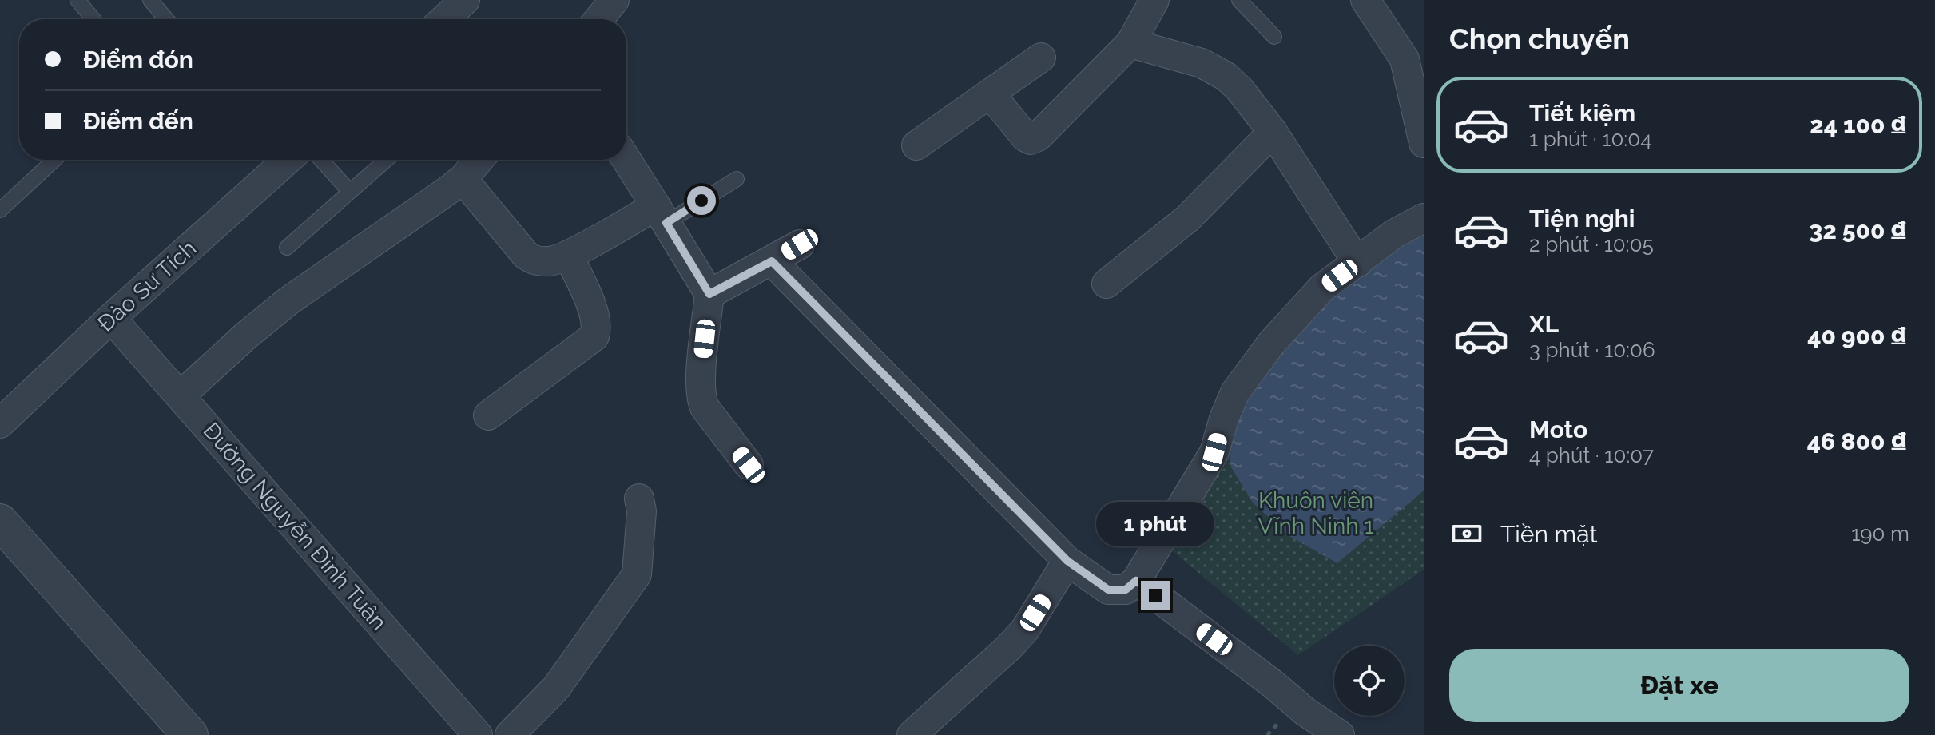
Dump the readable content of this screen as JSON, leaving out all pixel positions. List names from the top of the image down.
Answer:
{
  "streets": {
    "street": ["Đào Sư Tích", "Đường Nguyễn Đình Tuân"]
  },
  "crossings": [
    ["Đào Sư Tích", "Đường Nguyễn Đình Tuân"]
  ],
  "parks": ["Khuôn viên Vĩnh Ninh 1"],
  "page": {
    "heading": "Chọn chuyến",
    "banner": ["Điểm đón", "Điểm đến"],
    "list": [
      {
        "name": "Tiết kiệm",
        "note": "1 phút · 10:04",
        "value": "24 100 ₫"
      },
      {
        "name": "Tiện nghi",
        "note": "2 phút · 10:05",
        "value": "32 500 ₫"
      },
      {
        "name": "XL",
        "note": "3 phút · 10:06",
        "value": "40 900 ₫"
      },
      {
        "name": "Moto",
        "note": "4 phút · 10:07",
        "value": "46 800 ₫"
      }
    ],
    "pay": ["Tiền mặt", "190 m"],
    "bubble": "1 phút",
    "buttons": "Đặt xe"
  }
}
